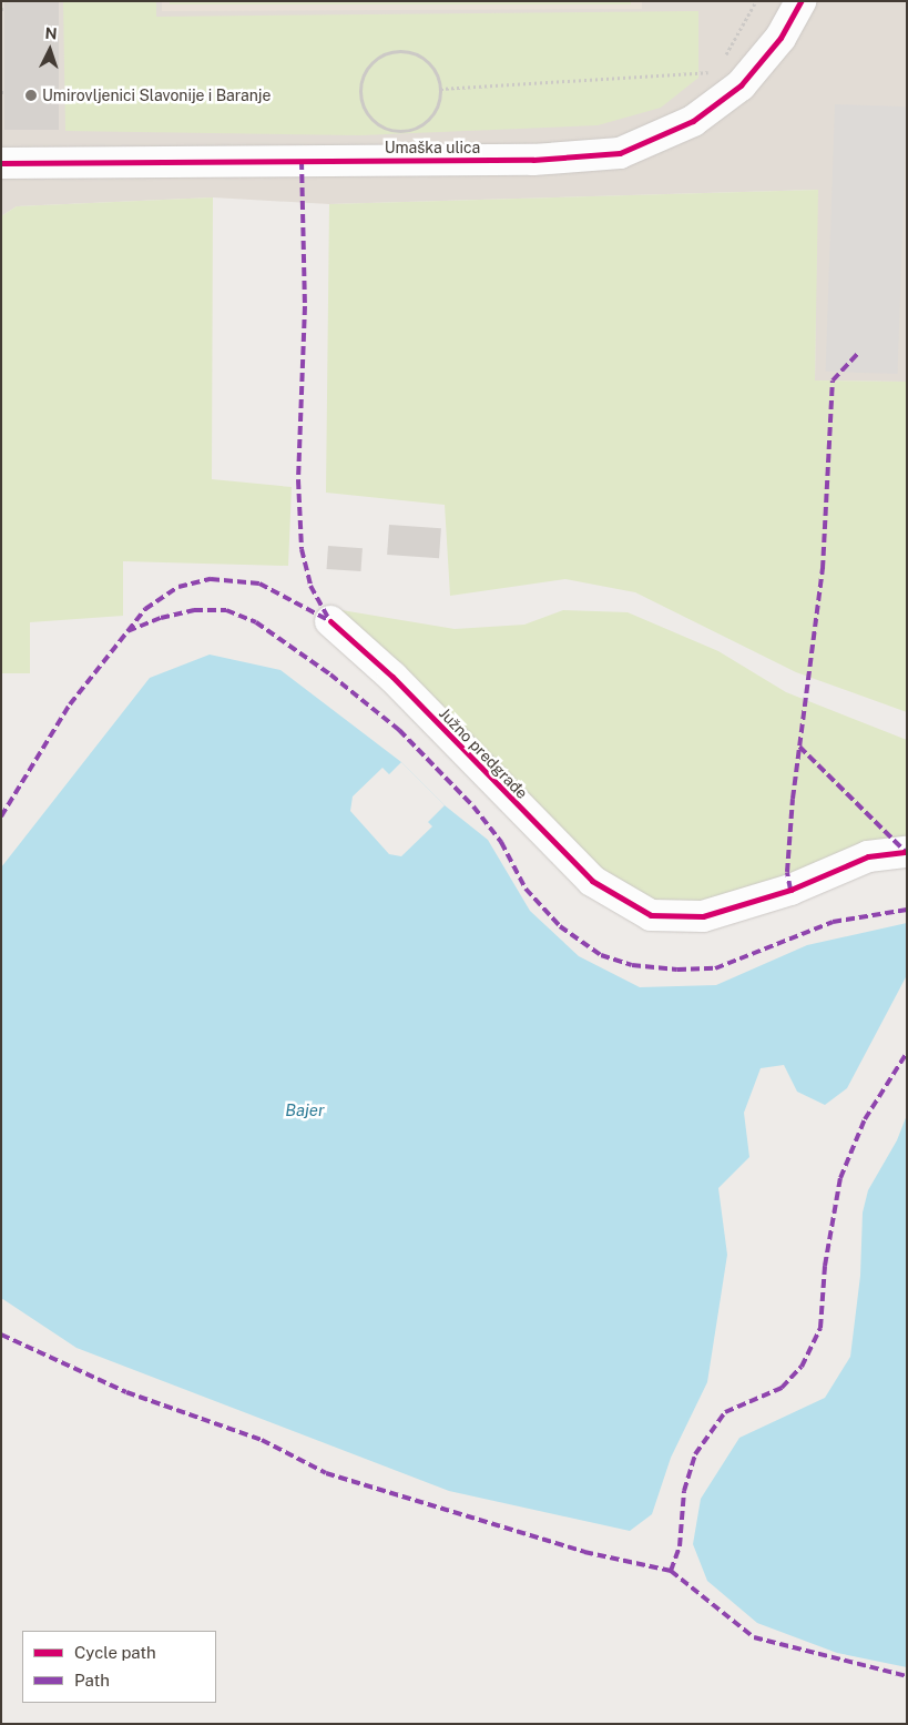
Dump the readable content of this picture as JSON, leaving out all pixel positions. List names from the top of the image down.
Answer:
{
  "streets": {
    "street": ["Umaška ulica", "Južno predgrađe"]
  },
  "water": ["Bajer"],
  "places": ["Umirovljenici Slavonije i Baranje"],
  "legend": ["Cycle path", "Path"],
  "north": "top"
}
